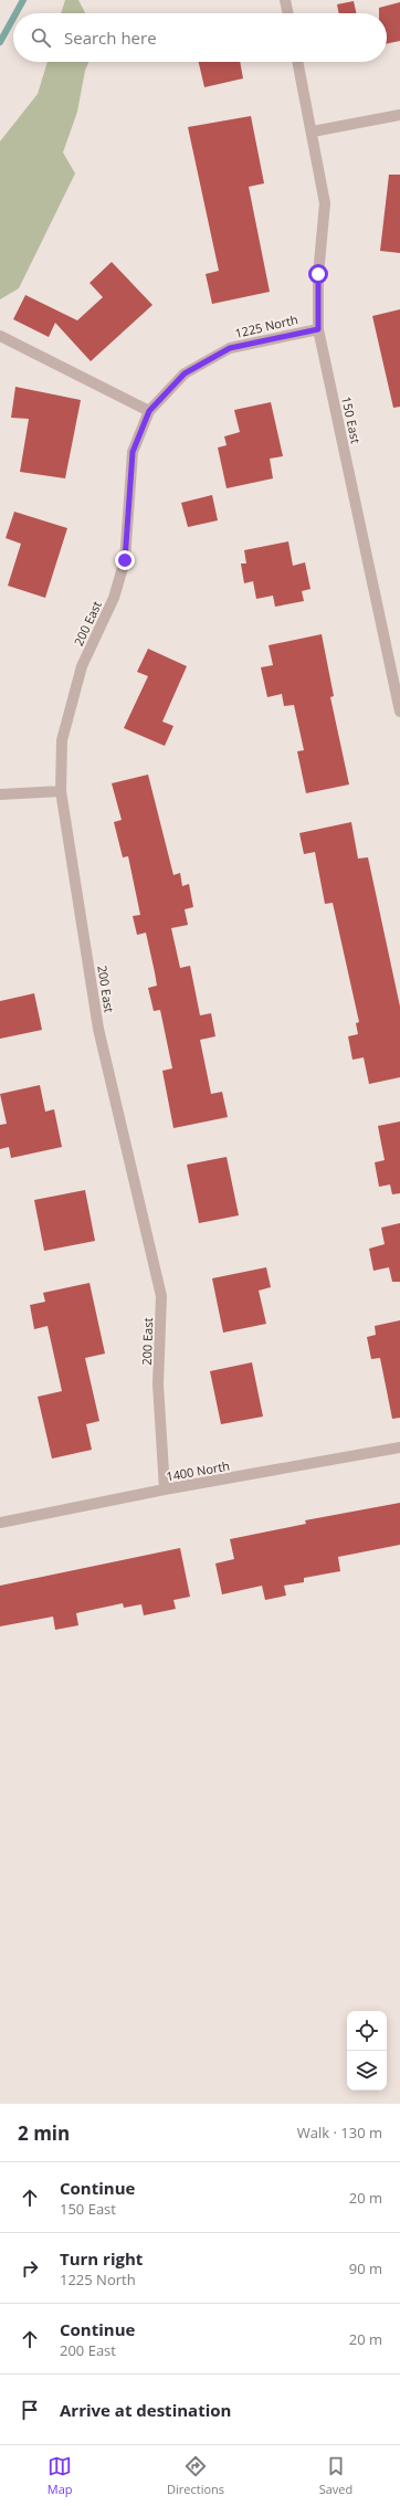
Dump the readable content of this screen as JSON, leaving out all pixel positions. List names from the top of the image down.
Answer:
{
  "streets": {
    "street": [
      "1225 North",
      "150 East",
      "200 East",
      "1400 North"
    ]
  },
  "crossings": [
    ["1225 North", "150 East"],
    ["1225 North", "200 East"],
    ["200 East", "1400 North"]
  ],
  "page": {
    "search": "Search here",
    "heading": ["2 min", "Walk · 130 m"],
    "list": [
      ["Continue", "150 East", "20 m"],
      ["Turn right", "1225 North", "90 m"],
      ["Continue", "200 East", "20 m"],
      "Arrive at destination"
    ],
    "nav": ["Map", "Directions", "Saved"]
  }
}
